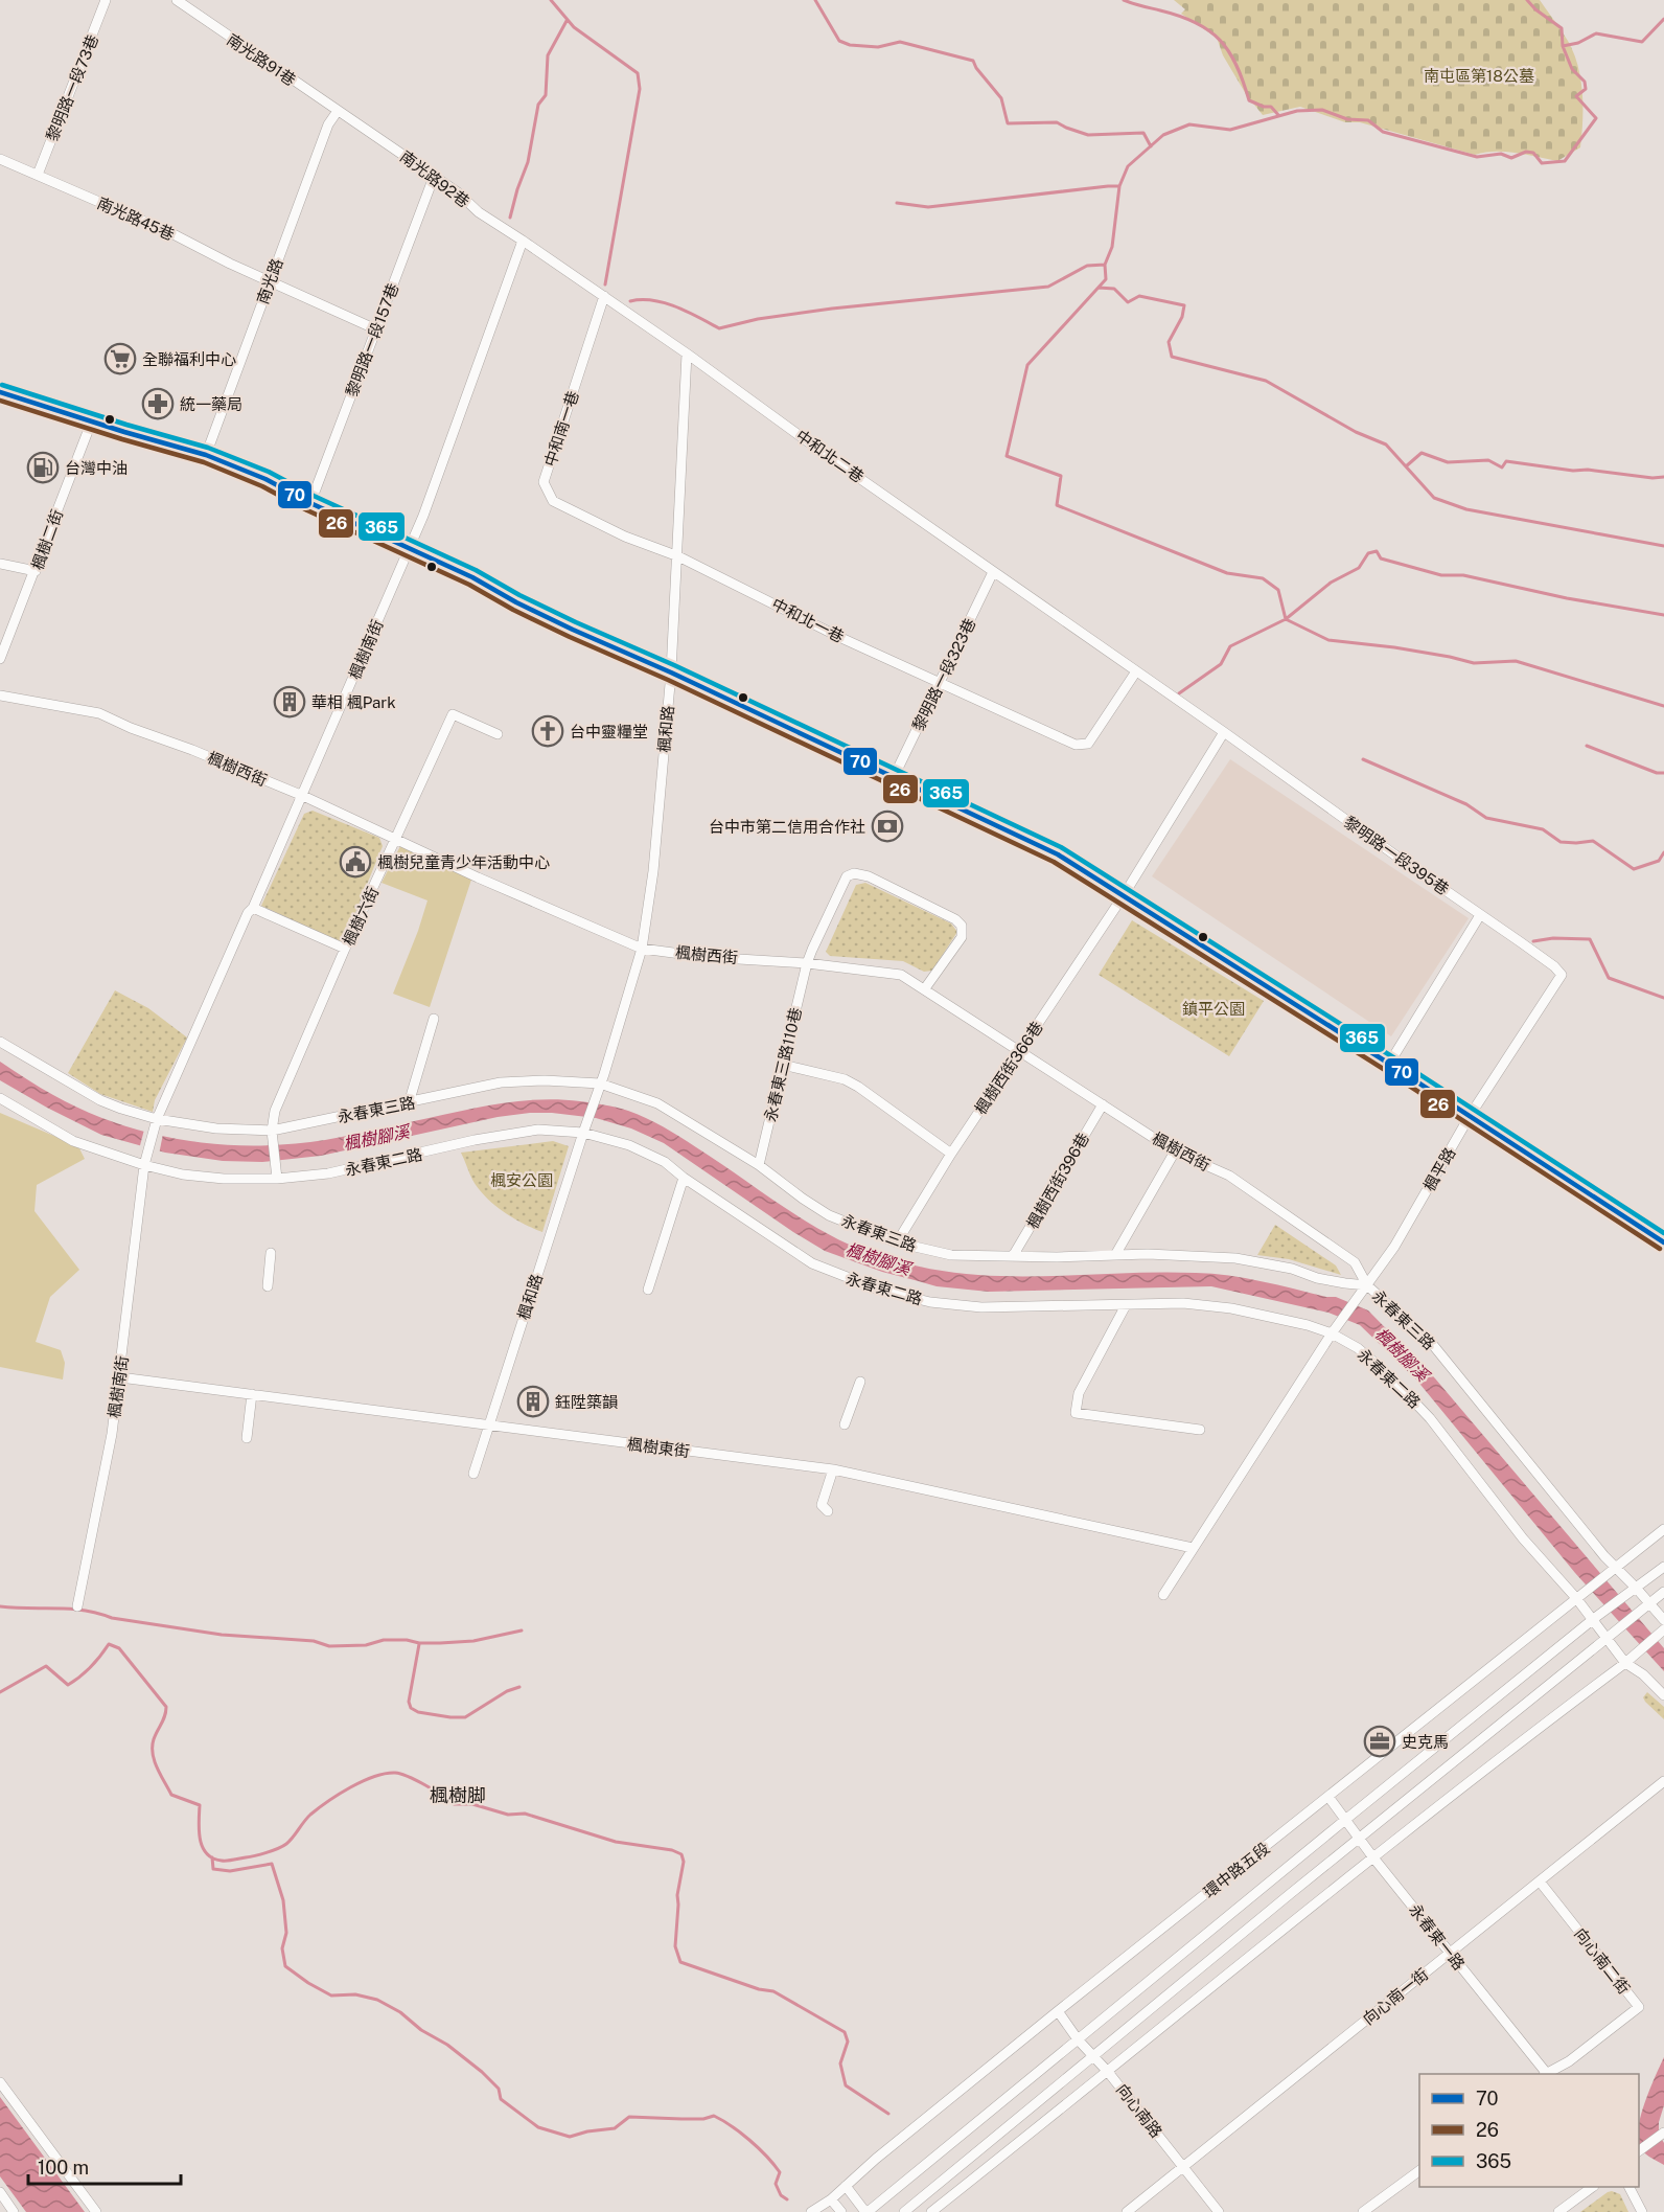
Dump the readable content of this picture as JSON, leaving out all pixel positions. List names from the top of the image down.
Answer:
{
  "streets": {
    "street": [
      "南光路91巷",
      "黎明路一段73巷",
      "南光路92巷",
      "南光路45巷",
      "南光路",
      "黎明路一段157巷",
      "中和南一巷",
      "中和北二巷",
      "楓樹二街",
      "中和北一巷",
      "楓樹南街",
      "黎明路一段323巷",
      "楓和路",
      "楓樹西街",
      "黎明路一段395巷",
      "楓樹六街",
      "永春東三路110巷",
      "楓樹西街366巷",
      "永春東三路",
      "永春東二路",
      "楓平路",
      "楓樹西街396巷",
      "楓樹東街",
      "環中路五段",
      "永春東一路",
      "向心南二街",
      "向心南一街",
      "向心南路"
    ]
  },
  "crossings": [
    ["南光路91巷", "南光路92巷"],
    ["南光路91巷", "南光路"],
    ["黎明路一段73巷", "南光路45巷"],
    ["南光路92巷", "黎明路一段157巷"],
    ["南光路92巷", "中和北二巷"],
    ["南光路92巷", "楓樹南街"],
    ["南光路45巷", "南光路"],
    ["南光路45巷", "黎明路一段157巷"],
    ["中和南一巷", "中和北二巷"],
    ["中和南一巷", "中和北一巷"],
    ["中和南一巷", "楓和路"],
    ["中和北二巷", "中和北一巷"],
    ["中和北二巷", "楓樹南街"],
    ["中和北二巷", "黎明路一段323巷"],
    ["中和北二巷", "楓和路"],
    ["中和北二巷", "黎明路一段395巷"],
    ["中和北一巷", "黎明路一段323巷"],
    ["中和北一巷", "楓和路"],
    ["中和北一巷", "黎明路一段395巷"],
    ["楓樹南街", "楓樹西街"],
    ["楓樹南街", "永春東三路"],
    ["楓樹南街", "永春東二路"],
    ["楓樹南街", "楓樹東街"],
    ["楓和路", "楓樹西街"],
    ["楓和路", "永春東三路"],
    ["楓和路", "永春東二路"],
    ["楓和路", "楓樹東街"],
    ["楓樹西街", "楓樹六街"],
    ["楓樹西街", "永春東三路110巷"],
    ["楓樹西街", "楓樹西街366巷"],
    ["楓樹西街", "永春東三路"],
    ["楓樹西街", "楓平路"],
    ["楓樹西街", "楓樹西街396巷"],
    ["黎明路一段395巷", "楓平路"],
    ["楓樹六街", "永春東三路"],
    ["楓樹六街", "永春東二路"],
    ["永春東三路110巷", "永春東三路"],
    ["楓樹西街366巷", "永春東三路"],
    ["永春東三路", "楓平路"],
    ["永春東三路", "楓樹西街396巷"],
    ["永春東三路", "環中路五段"],
    ["永春東二路", "楓平路"],
    ["永春東二路", "環中路五段"],
    ["環中路五段", "永春東一路"],
    ["環中路五段", "向心南路"],
    ["永春東一路", "向心南一街"],
    ["向心南二街", "向心南一街"],
    ["向心南一街", "向心南路"]
  ],
  "districts": ["楓樹脚"],
  "water": ["楓樹腳溪"],
  "parks": ["南屯區第18公墓", "鎮平公園", "楓安公園"],
  "places": {
    "supermarket": ["全聯福利中心"],
    "pharmacy": ["統一藥局"],
    "fuel station": ["台灣中油"],
    "building": ["華相 楓Park", "鈺陞築韻"],
    "church": ["台中靈糧堂"],
    "bank": ["台中市第二信用合作社"],
    "public building": ["楓樹兒童青少年活動中心"],
    "office": ["史克馬"]
  },
  "lines": ["transit line 365", "transit line 70", "transit line 26"],
  "legend": ["70", "26", "365"],
  "scale_bar": "100 m"
}
